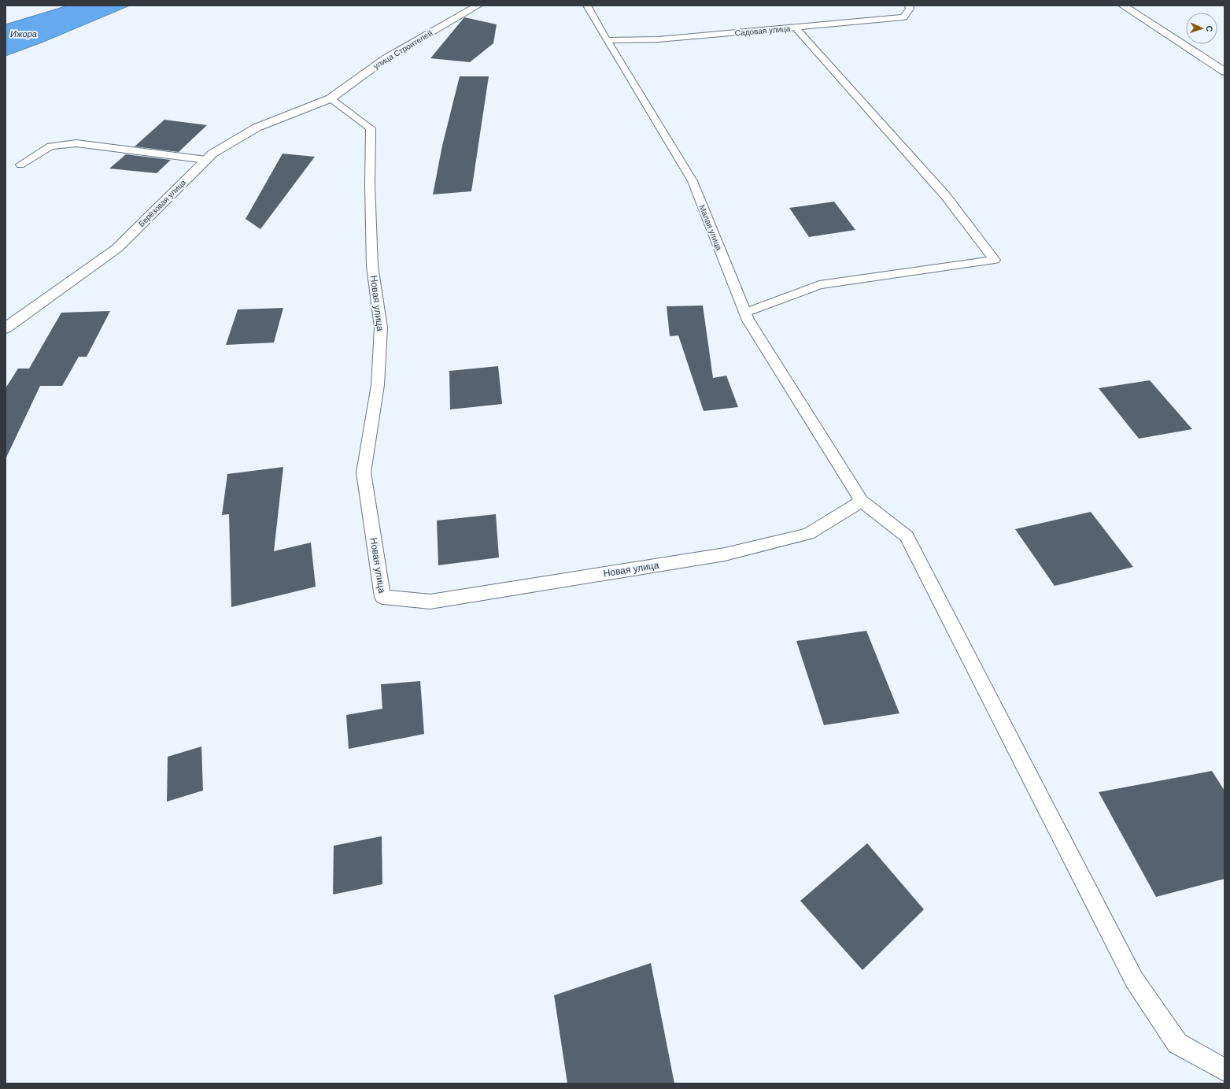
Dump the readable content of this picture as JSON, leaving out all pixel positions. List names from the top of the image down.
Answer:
{
  "streets": {
    "street": ["улица Строителей", "Берёзовая улица"],
    "lane": ["Садовая улица", "Малая улица", "Новая улица"]
  },
  "crossings": [
    ["Садовая улица", "Малая улица"],
    ["улица Строителей", "Берёзовая улица"],
    ["улица Строителей", "Новая улица"],
    ["Берёзовая улица", "Новая улица"],
    ["Малая улица", "Новая улица"]
  ],
  "water": ["Ижора"],
  "north": "right"
}
